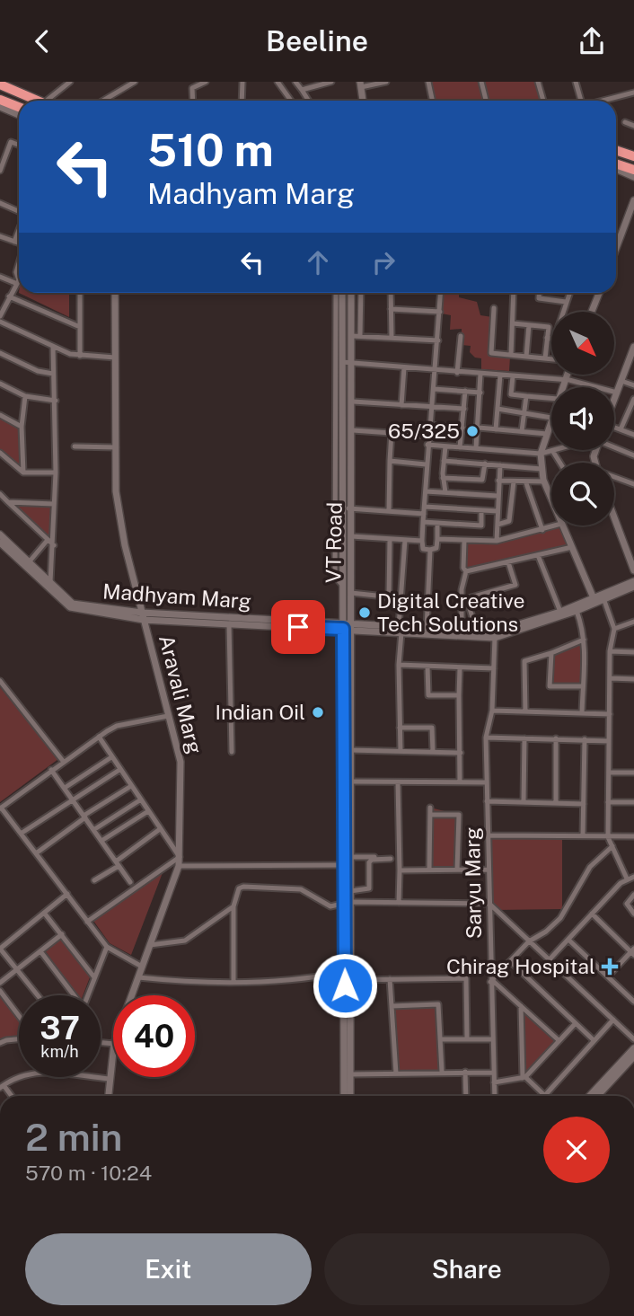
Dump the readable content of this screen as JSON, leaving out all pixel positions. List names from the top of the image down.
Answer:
{
  "streets": {
    "street": [
      "VT Road",
      "Madhyam Marg",
      "Aravali Marg",
      "Saryu Marg"
    ]
  },
  "crossings": [
    ["VT Road", "Madhyam Marg"],
    ["Madhyam Marg", "Aravali Marg"],
    ["Madhyam Marg", "Saryu Marg"]
  ],
  "places": {
    "other": ["65/325", "Digital Creative Tech Solutions", "Indian Oil"],
    "health": ["Chirag Hospital"]
  },
  "north": "bottom right",
  "page": {
    "header": "Beeline",
    "turn": ["510 m", "Madhyam Marg"],
    "speed": "37 km/h",
    "limit": "40",
    "heading": ["2 min", "570 m · 10:24"],
    "buttons": ["Exit", "Share"]
  }
}
